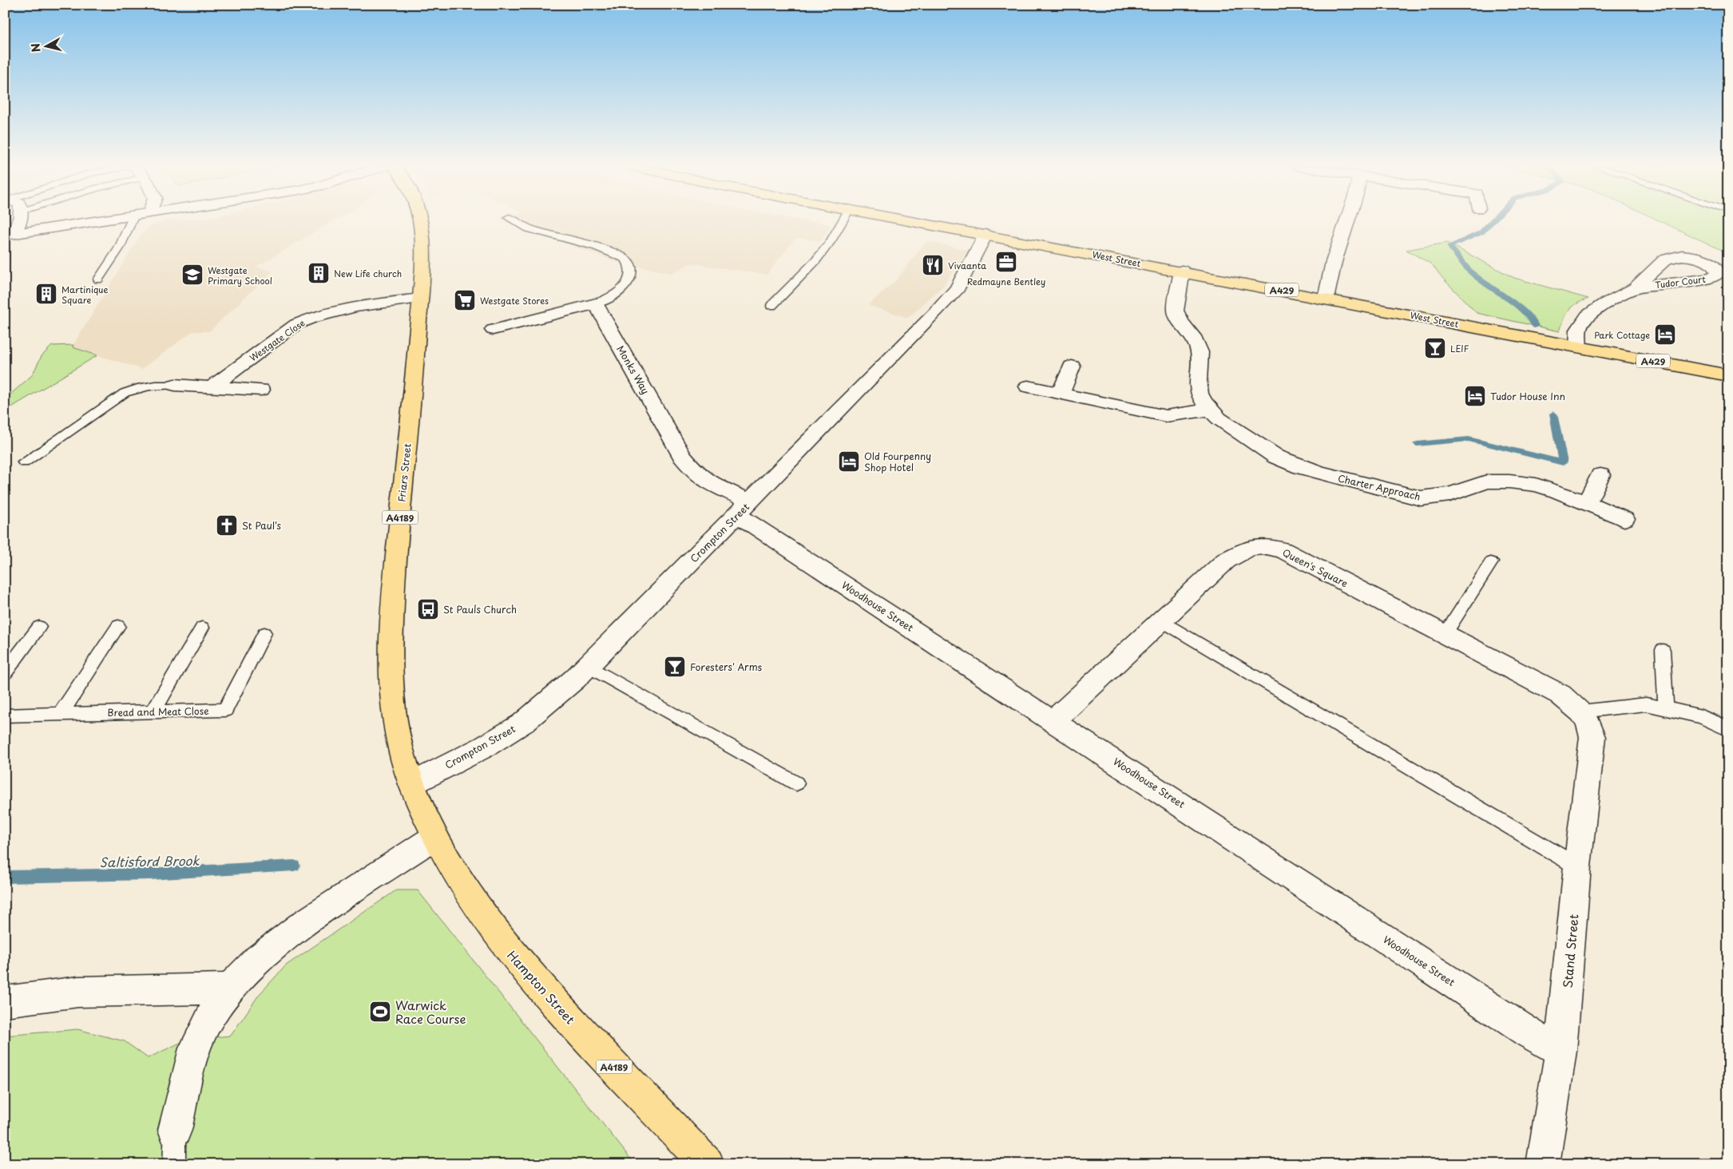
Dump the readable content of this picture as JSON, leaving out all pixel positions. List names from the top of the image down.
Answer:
{
  "streets": {
    "main road": [
      "West Street",
      "A429",
      "Friars Street",
      "A4189",
      "Hampton Street"
    ],
    "street": [
      "Westgate Close",
      "Monks Way",
      "Charter Approach",
      "Crompton Street",
      "Queen's Square",
      "Woodhouse Street",
      "Stand Street"
    ],
    "lane": ["Bread and Meat Close"]
  },
  "crossings": [
    ["West Street", "A429"],
    ["West Street", "Charter Approach"],
    ["West Street", "Crompton Street"],
    ["Westgate Close", "Friars Street"],
    ["Monks Way", "Crompton Street"],
    ["Monks Way", "Woodhouse Street"],
    ["Friars Street", "Crompton Street"],
    ["Friars Street", "Hampton Street"],
    ["Crompton Street", "Woodhouse Street"],
    ["Crompton Street", "Hampton Street"],
    ["Queen's Square", "Woodhouse Street"],
    ["Queen's Square", "Stand Street"],
    ["Woodhouse Street", "Stand Street"]
  ],
  "water": ["Saltisford Brook"],
  "places": {
    "office": ["Redmayne Bentley"],
    "restaurant": ["Vivaanta"],
    "building": ["New Life church", "Martinique Square"],
    "school or university": ["Westgate Primary School"],
    "supermarket": ["Westgate Stores"],
    "hotel": ["Park Cottage", "Tudor House Inn", "Old Fourpenny Shop Hotel"],
    "bar": ["LEIF", "Foresters' Arms"],
    "church": ["St Paul's"],
    "bus stop": ["St Pauls Church"],
    "sports": ["Warwick Race Course"]
  },
  "north": "left"
}
